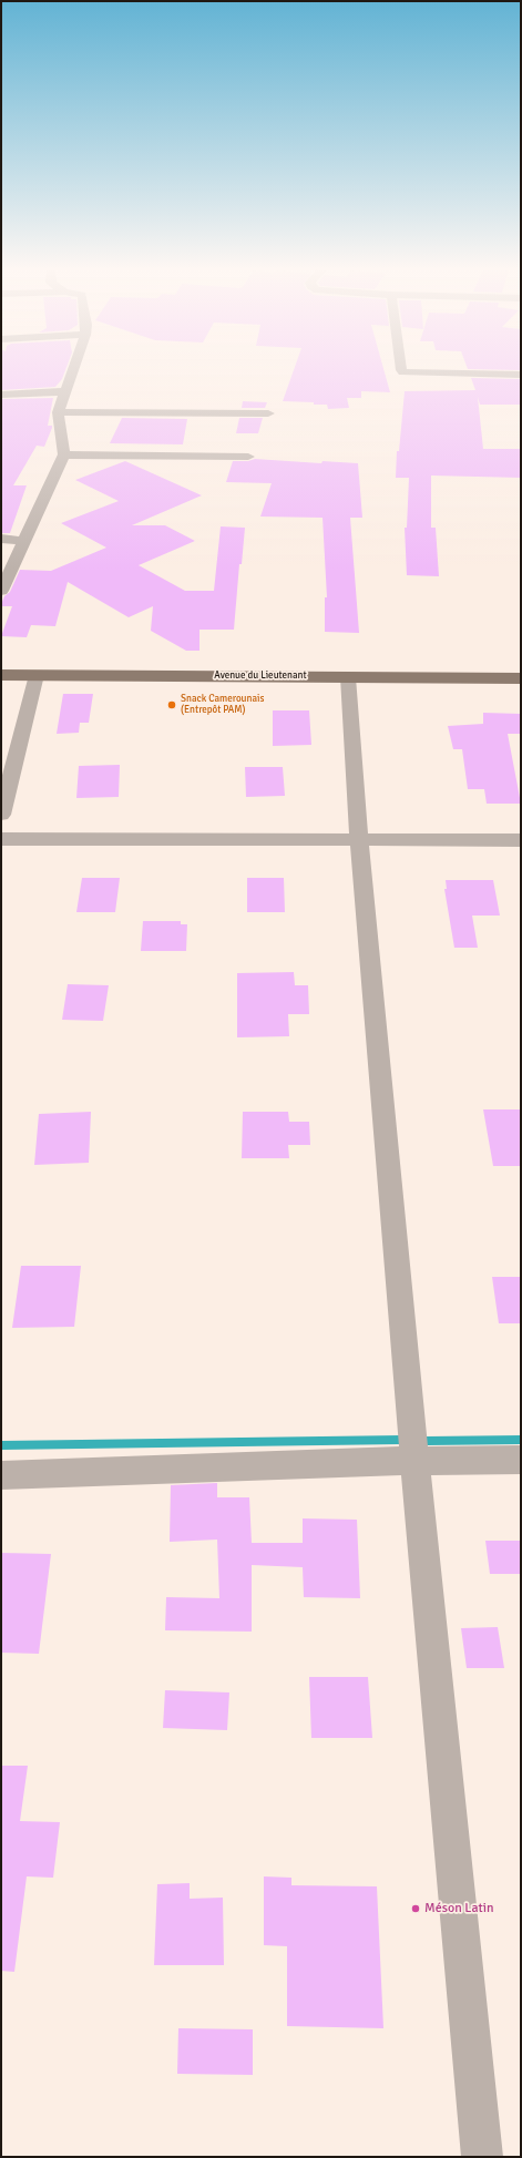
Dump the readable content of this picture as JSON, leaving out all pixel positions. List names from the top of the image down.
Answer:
{
  "streets": {
    "main road": ["Avenue du Lieutenant"]
  },
  "places": ["Snack Camerounais (Entrepôt PAM)", "Méson Latin"]
}
